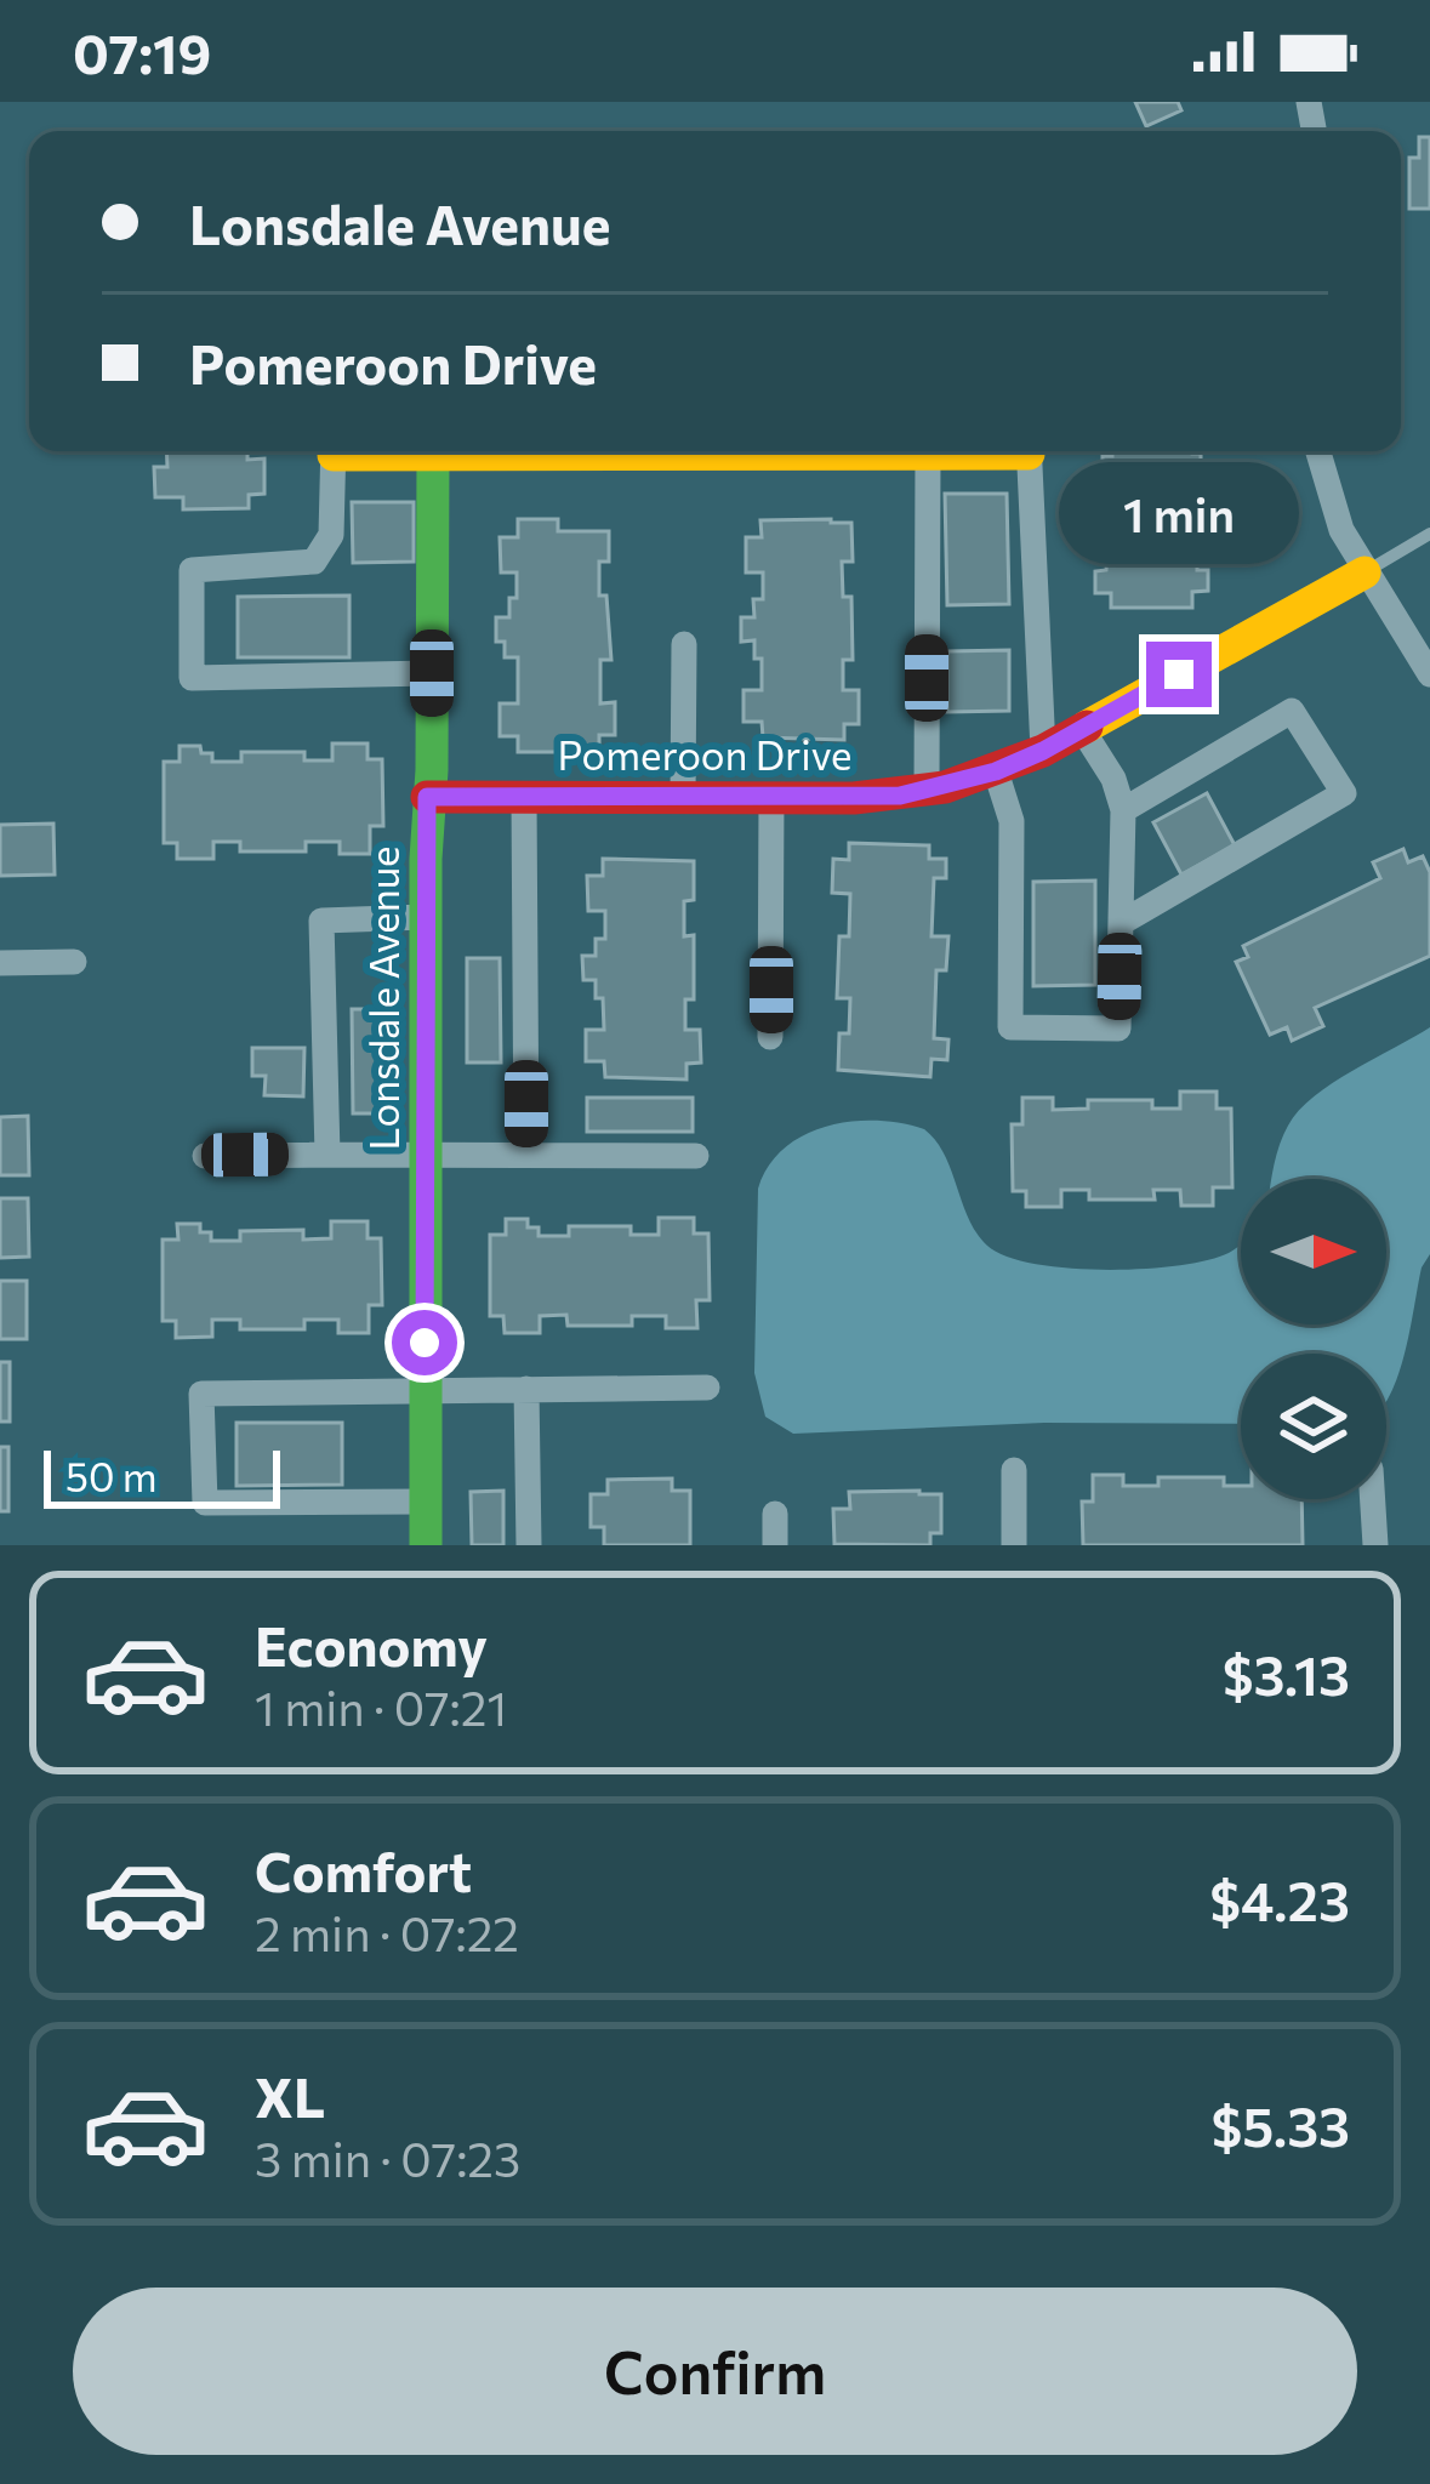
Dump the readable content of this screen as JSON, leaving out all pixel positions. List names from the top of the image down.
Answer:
{
  "streets": {
    "street": ["Pomeroon Drive", "Lonsdale Avenue"]
  },
  "crossings": [
    ["Pomeroon Drive", "Lonsdale Avenue"]
  ],
  "scale_bar": "50 m",
  "north": "right",
  "page": {
    "status": "07:19",
    "banner": ["Lonsdale Avenue", "Pomeroon Drive"],
    "bubble": "1 min",
    "scale": "50 m",
    "list": [
      {
        "name": "Economy",
        "note": "1 min · 07:21",
        "value": "$3.13"
      },
      {
        "name": "Comfort",
        "note": "2 min · 07:22",
        "value": "$4.23"
      },
      {
        "name": "XL",
        "note": "3 min · 07:23",
        "value": "$5.33"
      }
    ],
    "buttons": "Confirm"
  }
}
